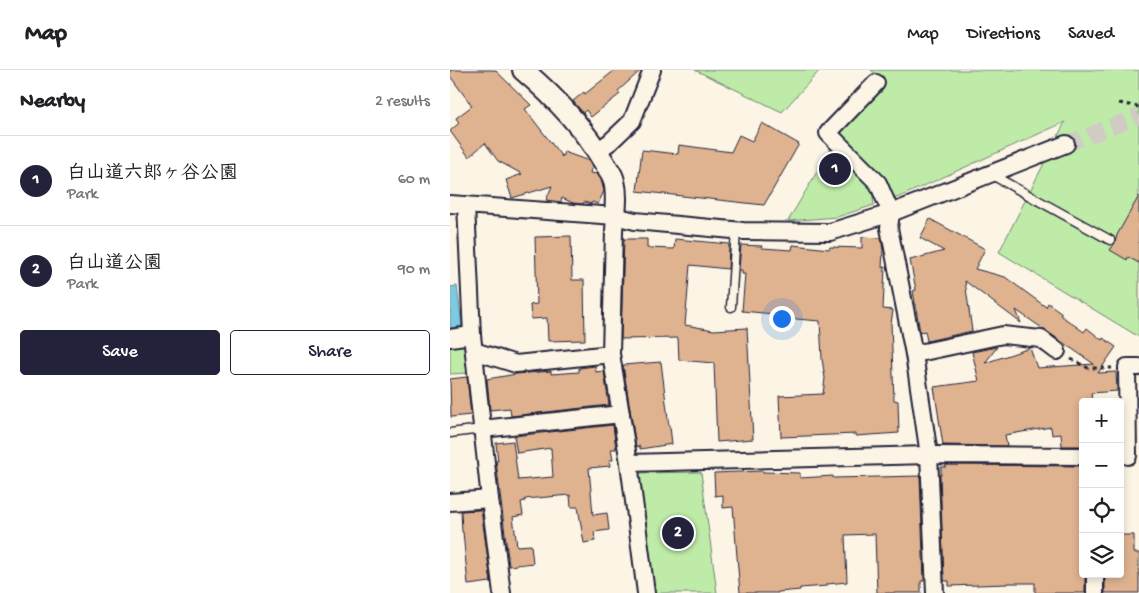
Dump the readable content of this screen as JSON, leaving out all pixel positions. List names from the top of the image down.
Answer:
{
  "page": {
    "header": "Map",
    "nav": ["Map", "Directions", "Saved"],
    "heading": ["Nearby", "2 results"],
    "list": [
      {
        "mark": "1",
        "name": "白山道六郎ヶ谷公園",
        "note": "Park",
        "value": "60 m"
      },
      {
        "mark": "2",
        "name": "白山道公園",
        "note": "Park",
        "value": "90 m"
      }
    ],
    "pins": ["1", "2"],
    "buttons": ["Save", "Share"],
    "map_buttons": ["+", "−"]
  }
}
